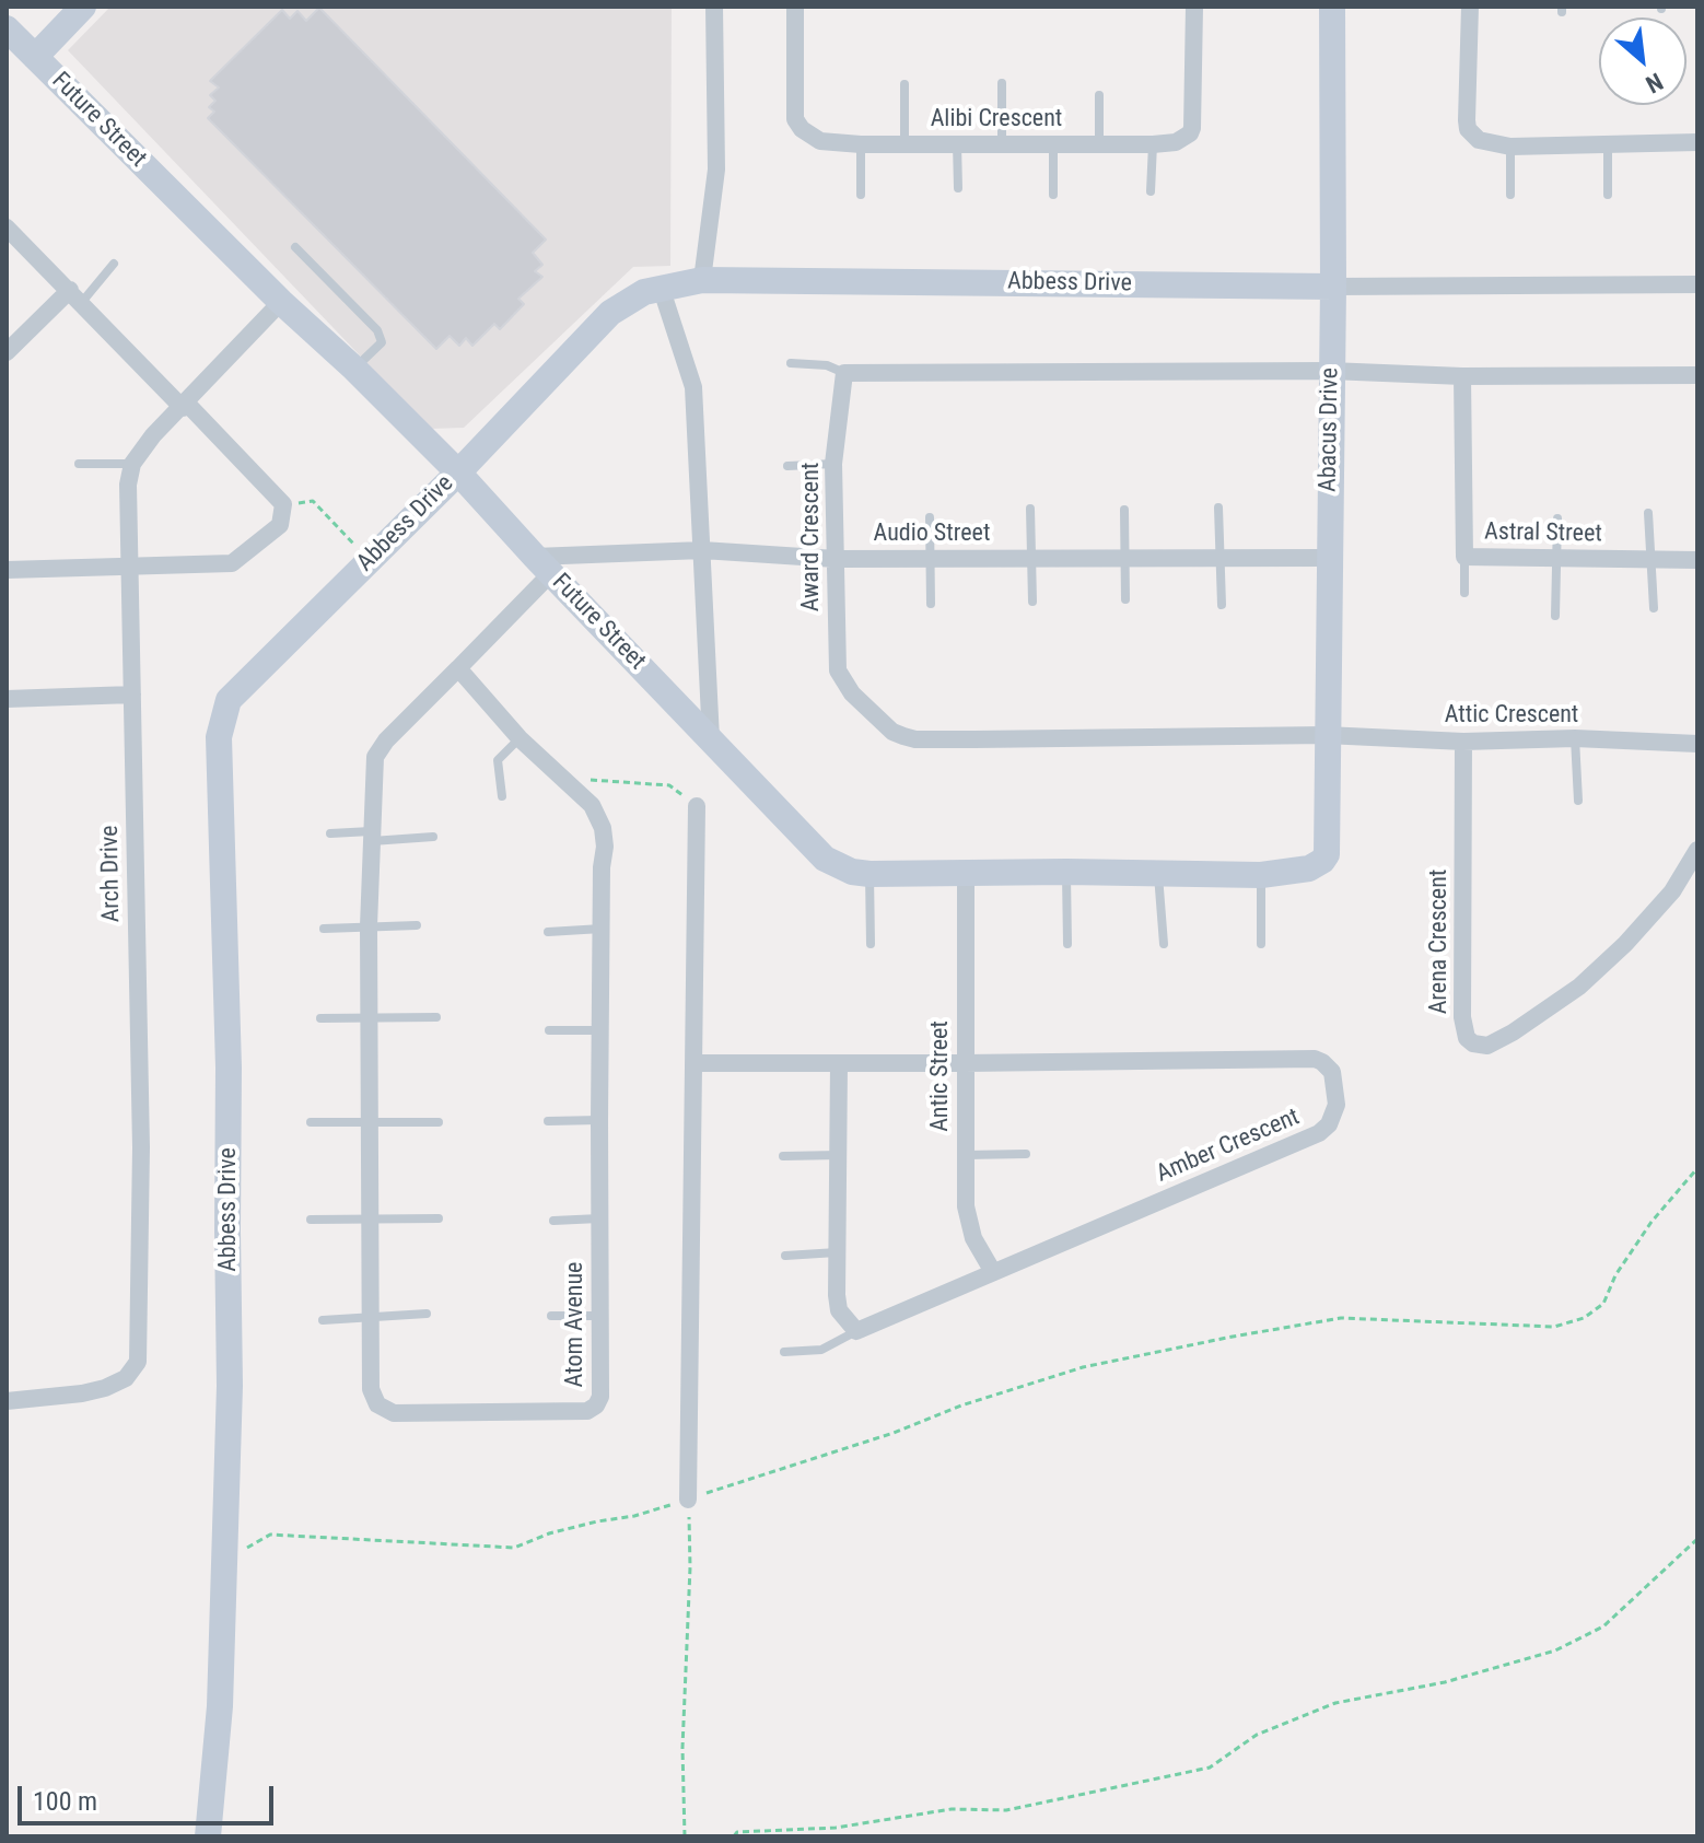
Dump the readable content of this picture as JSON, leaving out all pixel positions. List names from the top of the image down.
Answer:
{
  "streets": {
    "street": [
      "Alibi Crescent",
      "Future Street",
      "Abbess Drive",
      "Abacus Drive",
      "Audio Street",
      "Astral Street",
      "Award Crescent",
      "Attic Crescent",
      "Arch Drive",
      "Arena Crescent",
      "Antic Street",
      "Amber Crescent",
      "Atom Avenue"
    ]
  },
  "crossings": [
    ["Future Street", "Abbess Drive"],
    ["Future Street", "Abacus Drive"],
    ["Future Street", "Audio Street"],
    ["Future Street", "Antic Street"],
    ["Abbess Drive", "Abacus Drive"],
    ["Abacus Drive", "Audio Street"],
    ["Abacus Drive", "Award Crescent"],
    ["Abacus Drive", "Attic Crescent"],
    ["Audio Street", "Award Crescent"],
    ["Award Crescent", "Attic Crescent"],
    ["Attic Crescent", "Arena Crescent"],
    ["Antic Street", "Amber Crescent"]
  ],
  "scale_bar": "100 m",
  "north": "bottom right"
}
